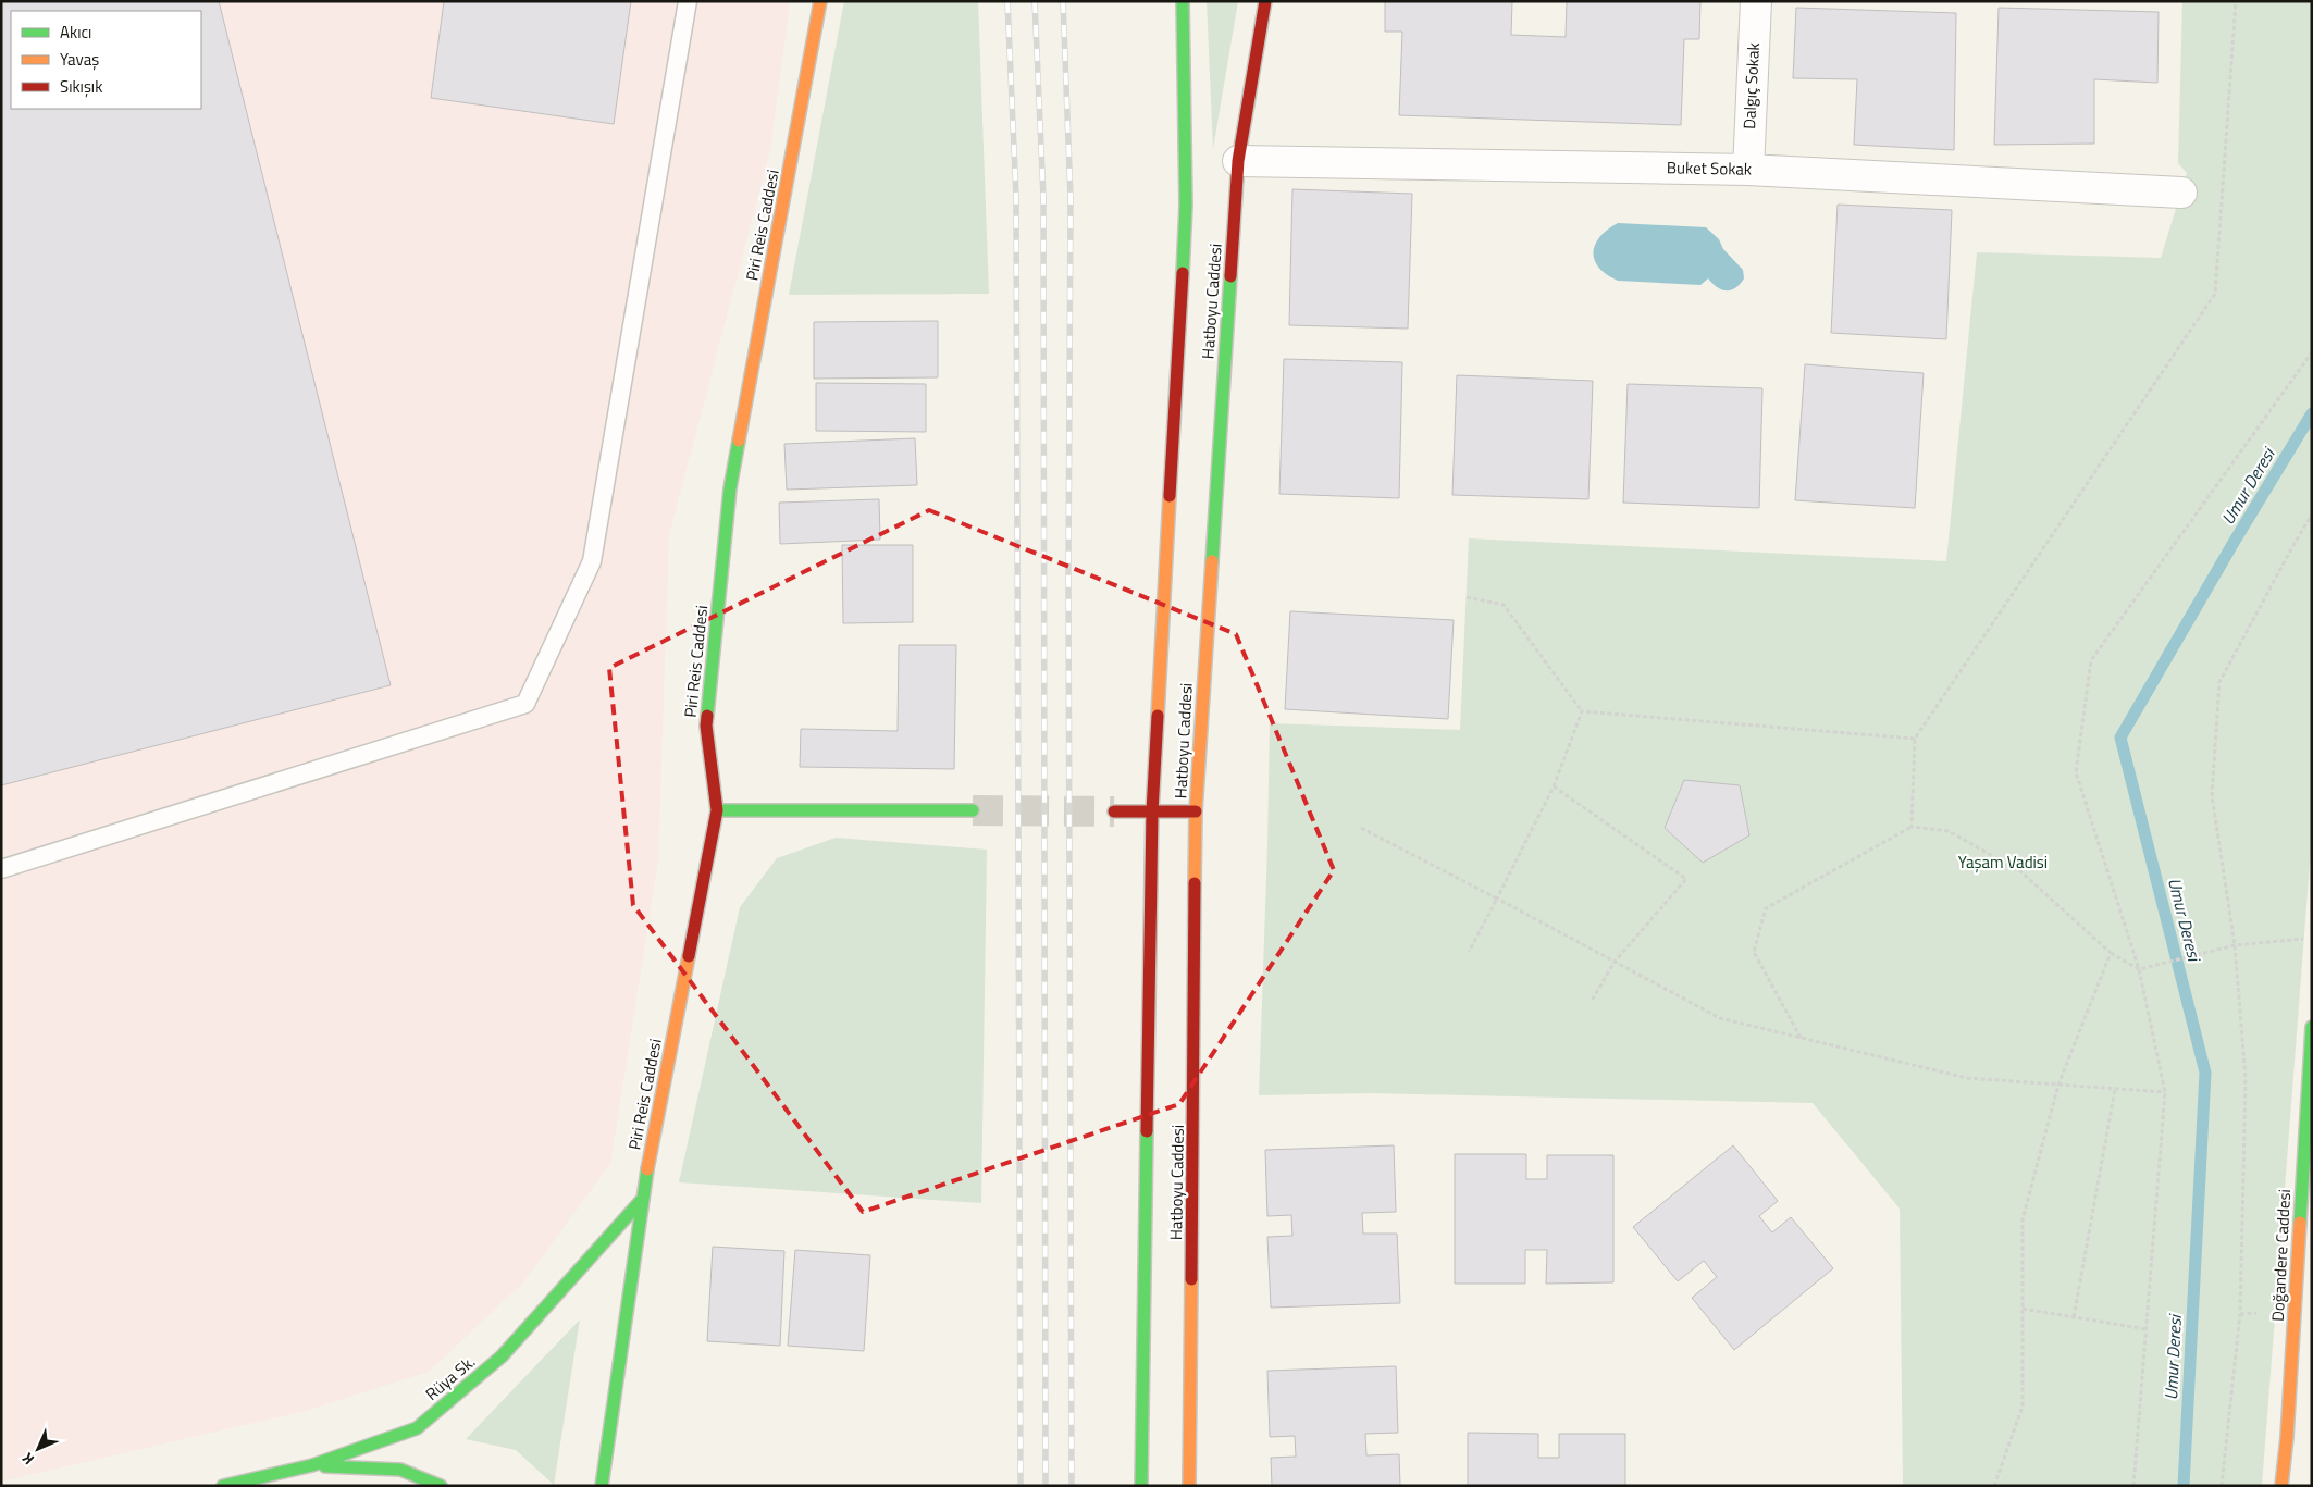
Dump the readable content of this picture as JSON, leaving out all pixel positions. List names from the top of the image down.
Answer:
{
  "streets": {
    "street": [
      "Dalgıç Sokak",
      "Buket Sokak",
      "Piri Reis Caddesi",
      "Hatboyu Caddesi",
      "Doğandere Caddesi",
      "Rüya Sk."
    ]
  },
  "crossings": [
    ["Dalgıç Sokak", "Buket Sokak"],
    ["Buket Sokak", "Hatboyu Caddesi"],
    ["Piri Reis Caddesi", "Rüya Sk."]
  ],
  "water": ["Umur Deresi"],
  "parks": ["Yaşam Vadisi"],
  "legend": ["Akıcı", "Yavaş", "Sıkışık"],
  "north": "bottom left"
}
